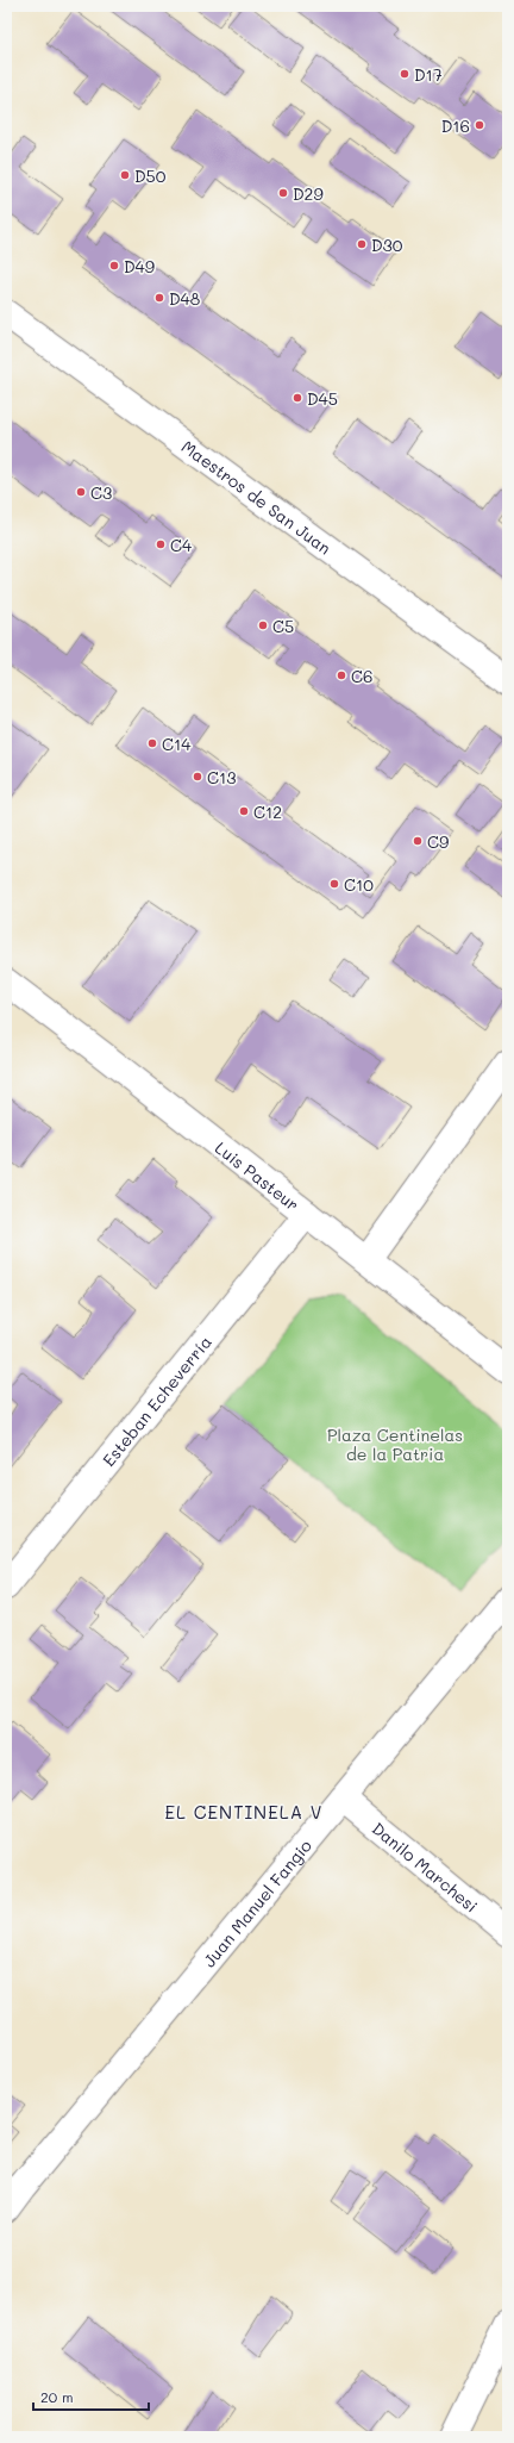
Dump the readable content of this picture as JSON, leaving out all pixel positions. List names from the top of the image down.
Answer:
{
  "streets": {
    "street": [
      "Maestros de San Juan",
      "Luis Pasteur",
      "Esteban Echeverría",
      "Danilo Marchesi",
      "Juan Manuel Fangio"
    ]
  },
  "crossings": [
    ["Luis Pasteur", "Esteban Echeverría"],
    ["Danilo Marchesi", "Juan Manuel Fangio"]
  ],
  "districts": ["EL CENTINELA V"],
  "parks": ["Plaza Centinelas de la Patria"],
  "places": [
    "D17",
    "D16",
    "D50",
    "D29",
    "D30",
    "D49",
    "D48",
    "D45",
    "C3",
    "C4",
    "C5",
    "C6",
    "C14",
    "C13",
    "C12",
    "C9",
    "C10"
  ],
  "scale_bar": "20 m"
}
